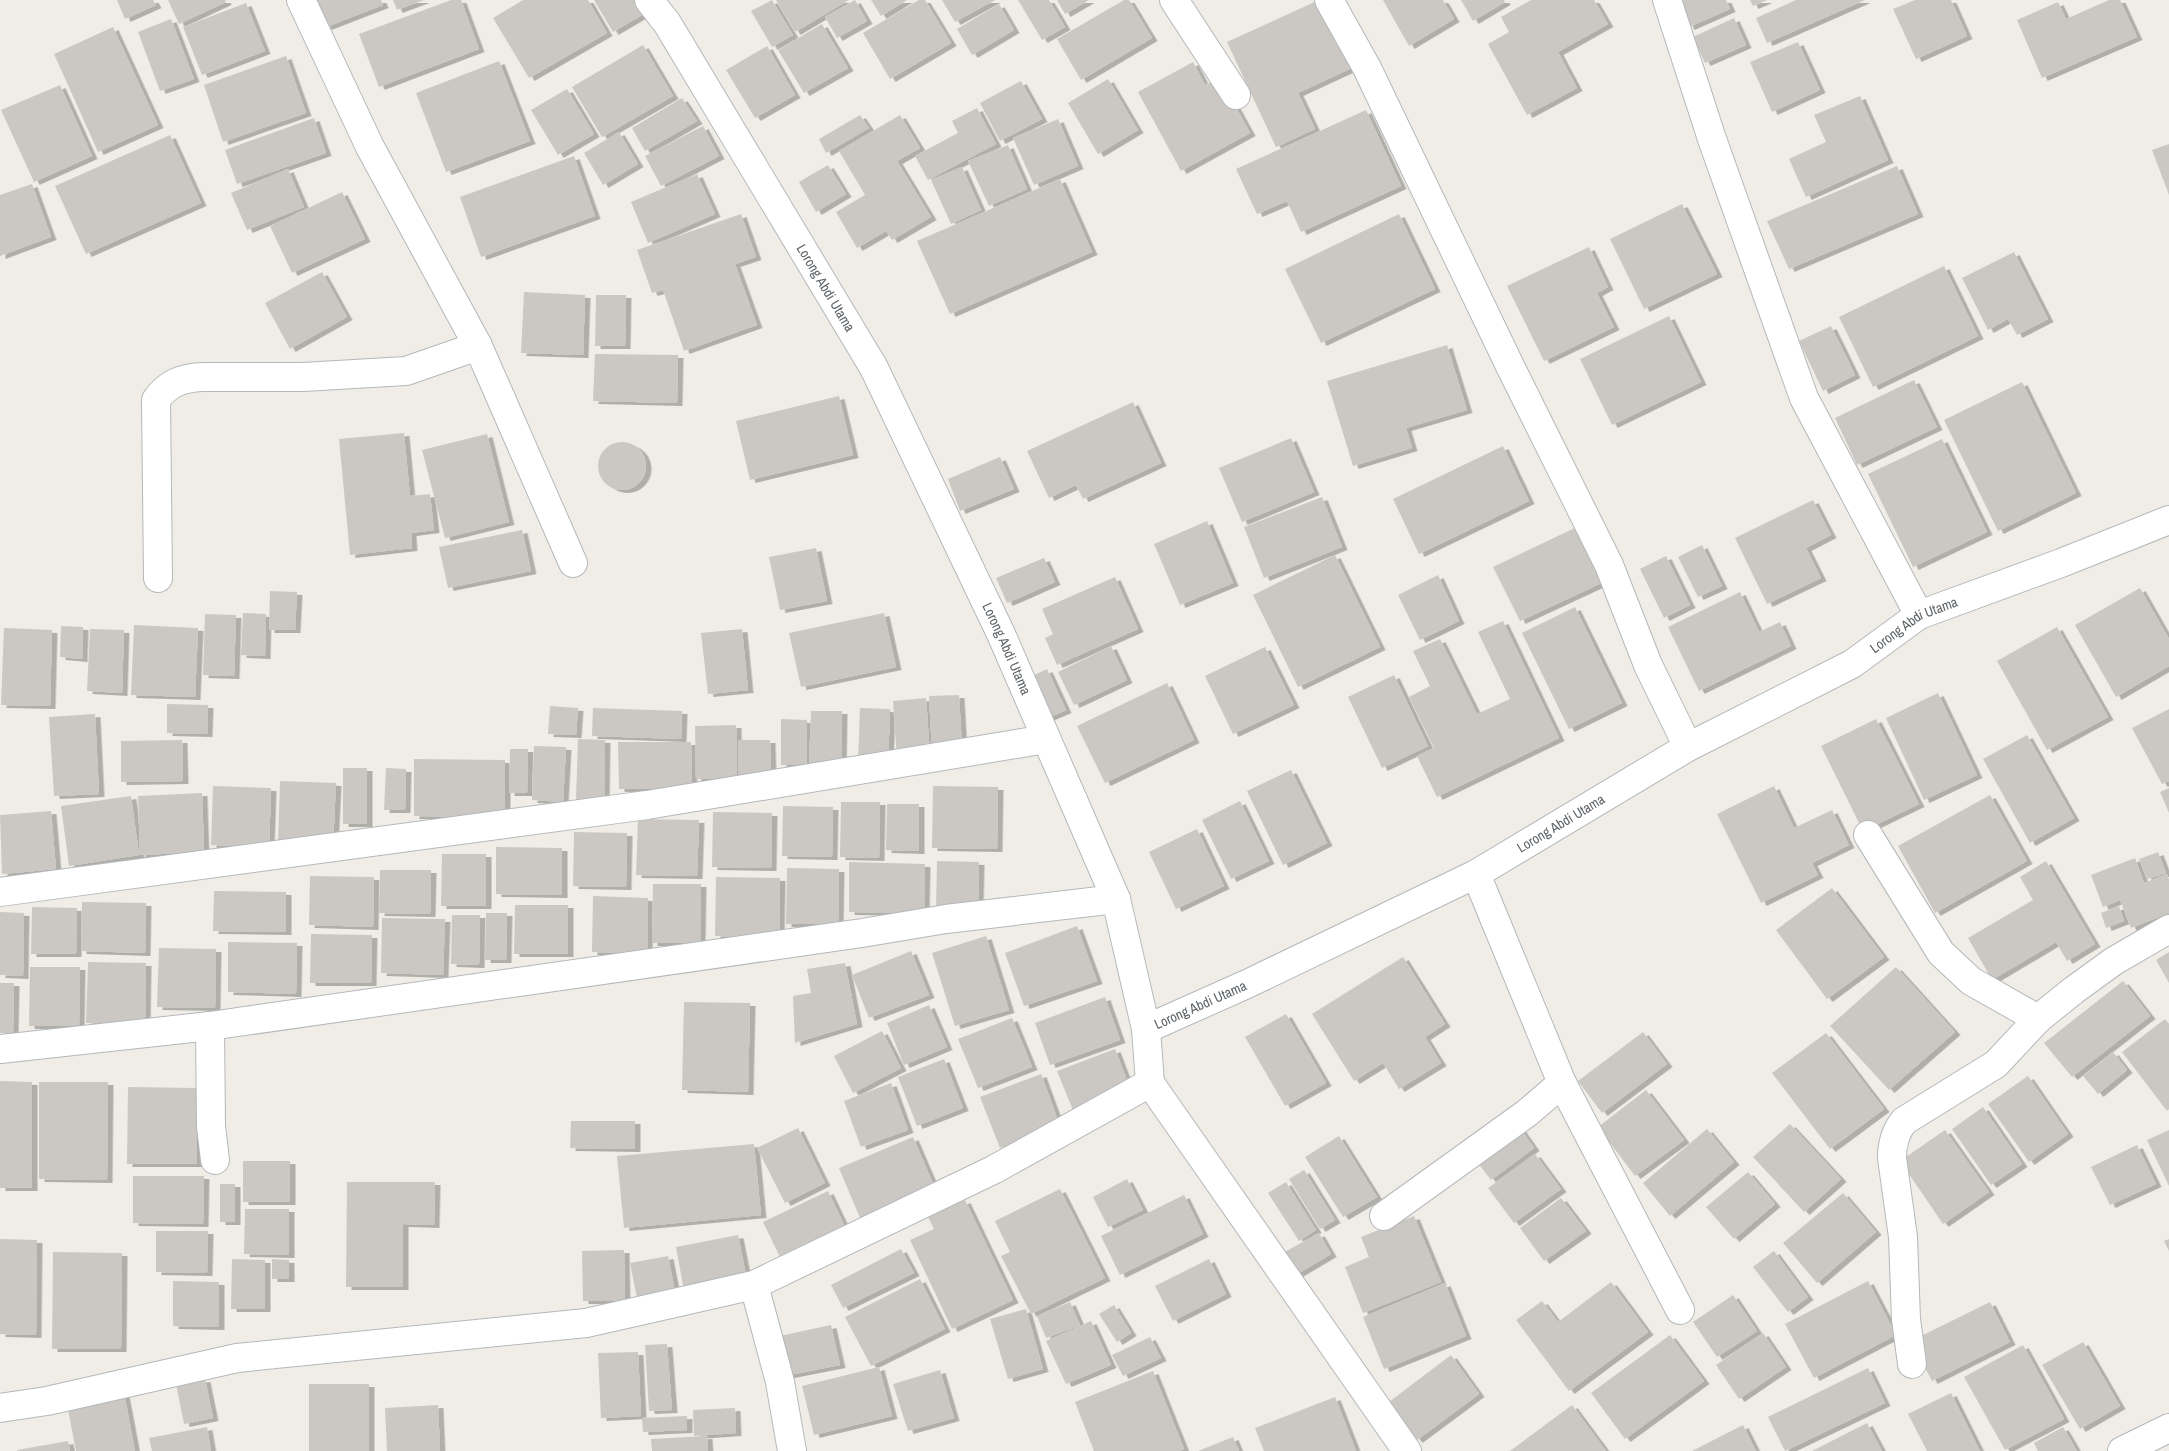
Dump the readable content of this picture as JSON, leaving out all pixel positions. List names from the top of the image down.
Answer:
{
  "streets": {
    "street": ["Lorong Abdi Utama"]
  }
}
